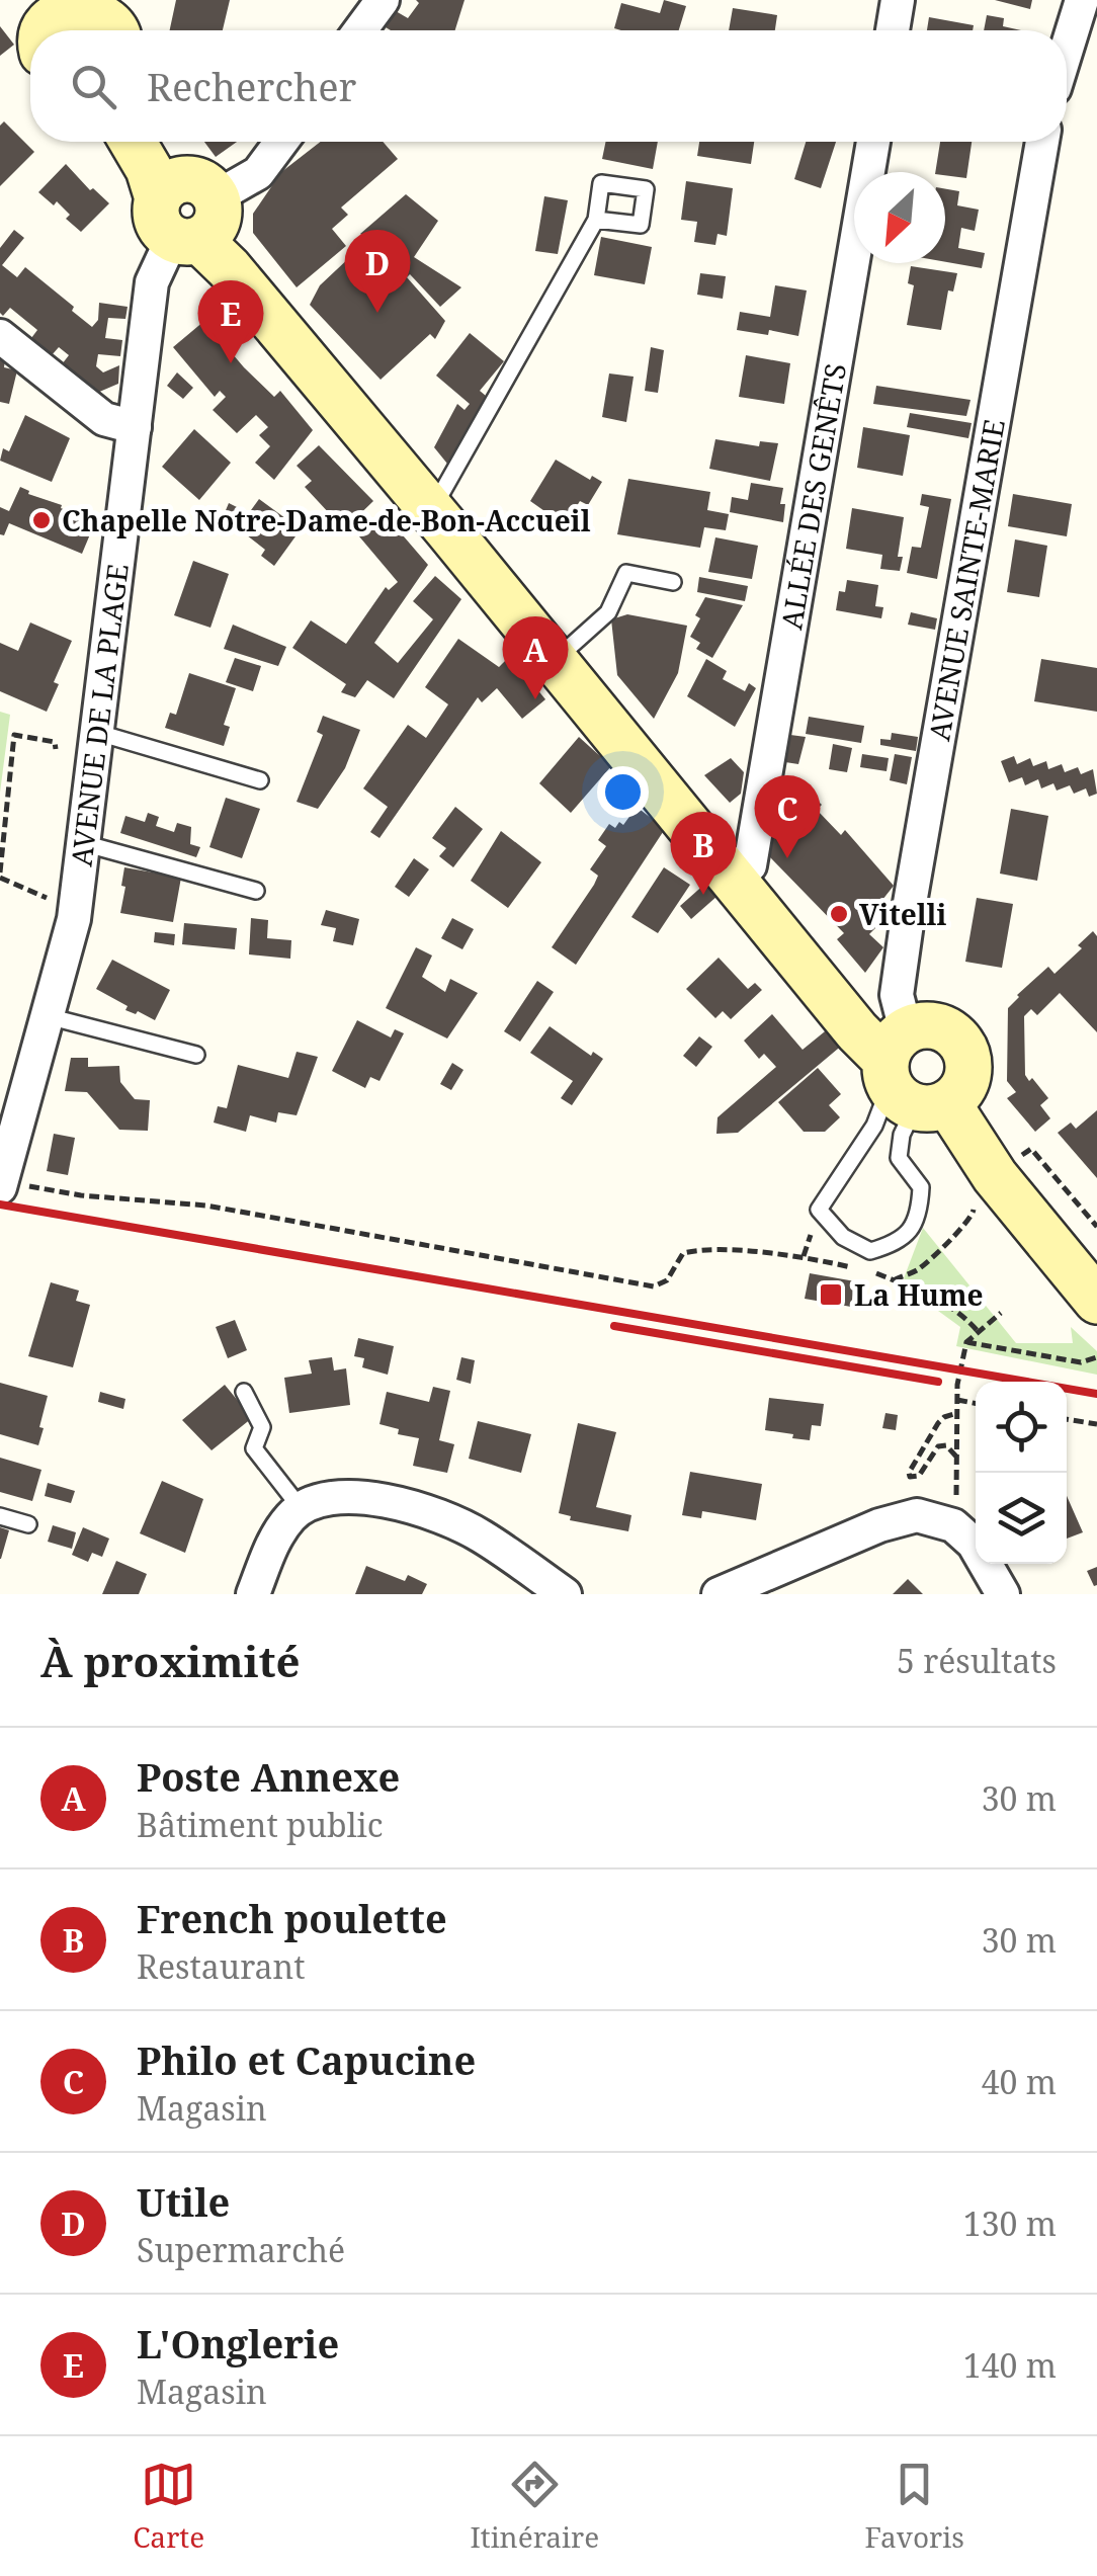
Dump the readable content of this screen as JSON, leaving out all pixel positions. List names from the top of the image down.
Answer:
{
  "streets": {
    "street": ["ALLÉE DES GENÊTS", "AVENUE SAINTE-MARIE", "AVENUE DE LA PLAGE"]
  },
  "places": {
    "other": ["Chapelle Notre-Dame-de-Bon-Accueil", "Vitelli"],
    "transit": ["La Hume"]
  },
  "north": "bottom left",
  "page": {
    "search": "Rechercher",
    "pins": [
      "D",
      "E",
      "A",
      "C",
      "B"
    ],
    "heading": ["À proximité", "5 résultats"],
    "list": [
      {
        "mark": "A",
        "name": "Poste Annexe",
        "note": "Bâtiment public",
        "value": "30 m"
      },
      {
        "mark": "B",
        "name": "French poulette",
        "note": "Restaurant",
        "value": "30 m"
      },
      {
        "mark": "C",
        "name": "Philo et Capucine",
        "note": "Magasin",
        "value": "40 m"
      },
      {
        "mark": "D",
        "name": "Utile",
        "note": "Supermarché",
        "value": "130 m"
      },
      {
        "mark": "E",
        "name": "L'Onglerie",
        "note": "Magasin",
        "value": "140 m"
      }
    ],
    "nav": ["Carte", "Itinéraire", "Favoris"]
  }
}
